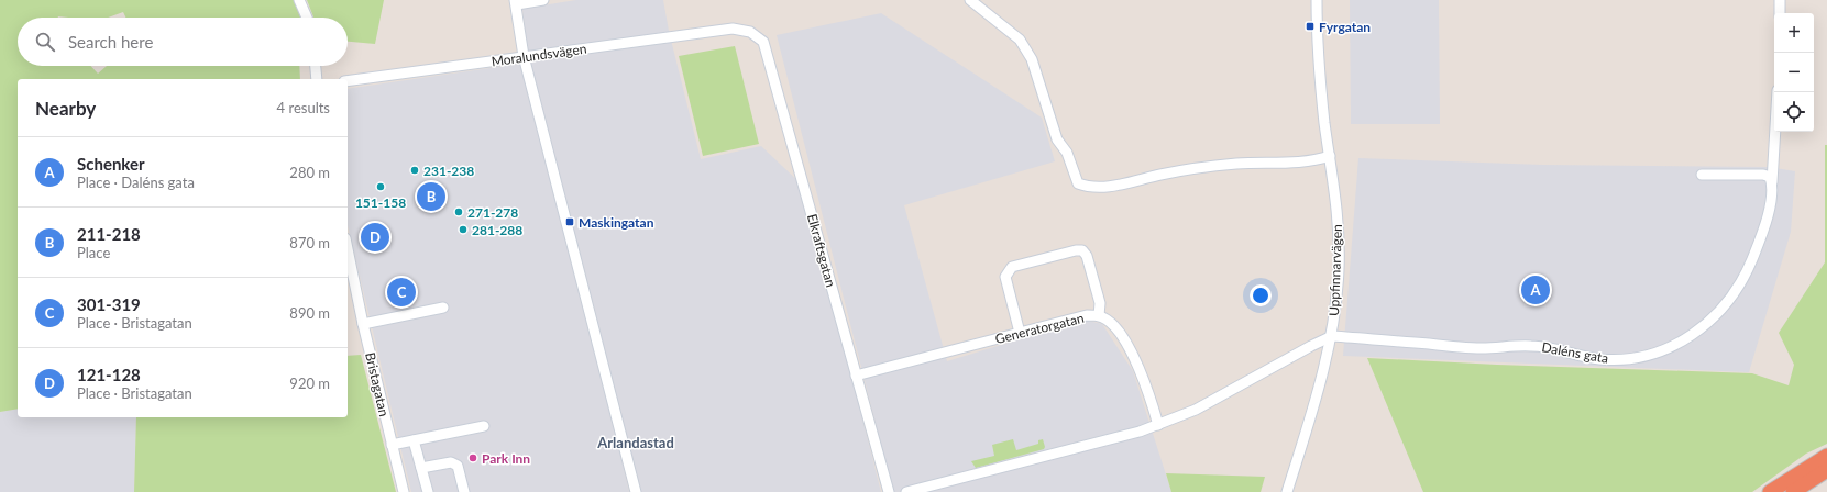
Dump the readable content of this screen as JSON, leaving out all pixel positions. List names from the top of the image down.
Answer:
{
  "streets": {
    "street": [
      "Moralundsvägen",
      "Elkraftsgatan",
      "Uppfinnarvägen",
      "Generatorgatan",
      "Daléns gata",
      "Bristagatan"
    ]
  },
  "crossings": [
    ["Moralundsvägen", "Elkraftsgatan"],
    ["Elkraftsgatan", "Generatorgatan"],
    ["Uppfinnarvägen", "Daléns gata"]
  ],
  "districts": ["Arlandastad"],
  "places": {
    "transit": ["Fyrgatan", "Maskingatan"],
    "other": [
      "231-238",
      "151-158",
      "271-278",
      "281-288",
      "Park Inn"
    ]
  },
  "page": {
    "map_buttons": ["+", "−"],
    "search": "Search here",
    "heading": ["Nearby", "4 results"],
    "list": [
      {
        "mark": "A",
        "name": "Schenker",
        "note": "Place · Daléns gata",
        "value": "280 m"
      },
      {
        "mark": "B",
        "name": "211-218",
        "note": "Place",
        "value": "870 m"
      },
      {
        "mark": "C",
        "name": "301-319",
        "note": "Place · Bristagatan",
        "value": "890 m"
      },
      {
        "mark": "D",
        "name": "121-128",
        "note": "Place · Bristagatan",
        "value": "920 m"
      }
    ],
    "pins": [
      "B",
      "D",
      "A",
      "C"
    ]
  }
}
